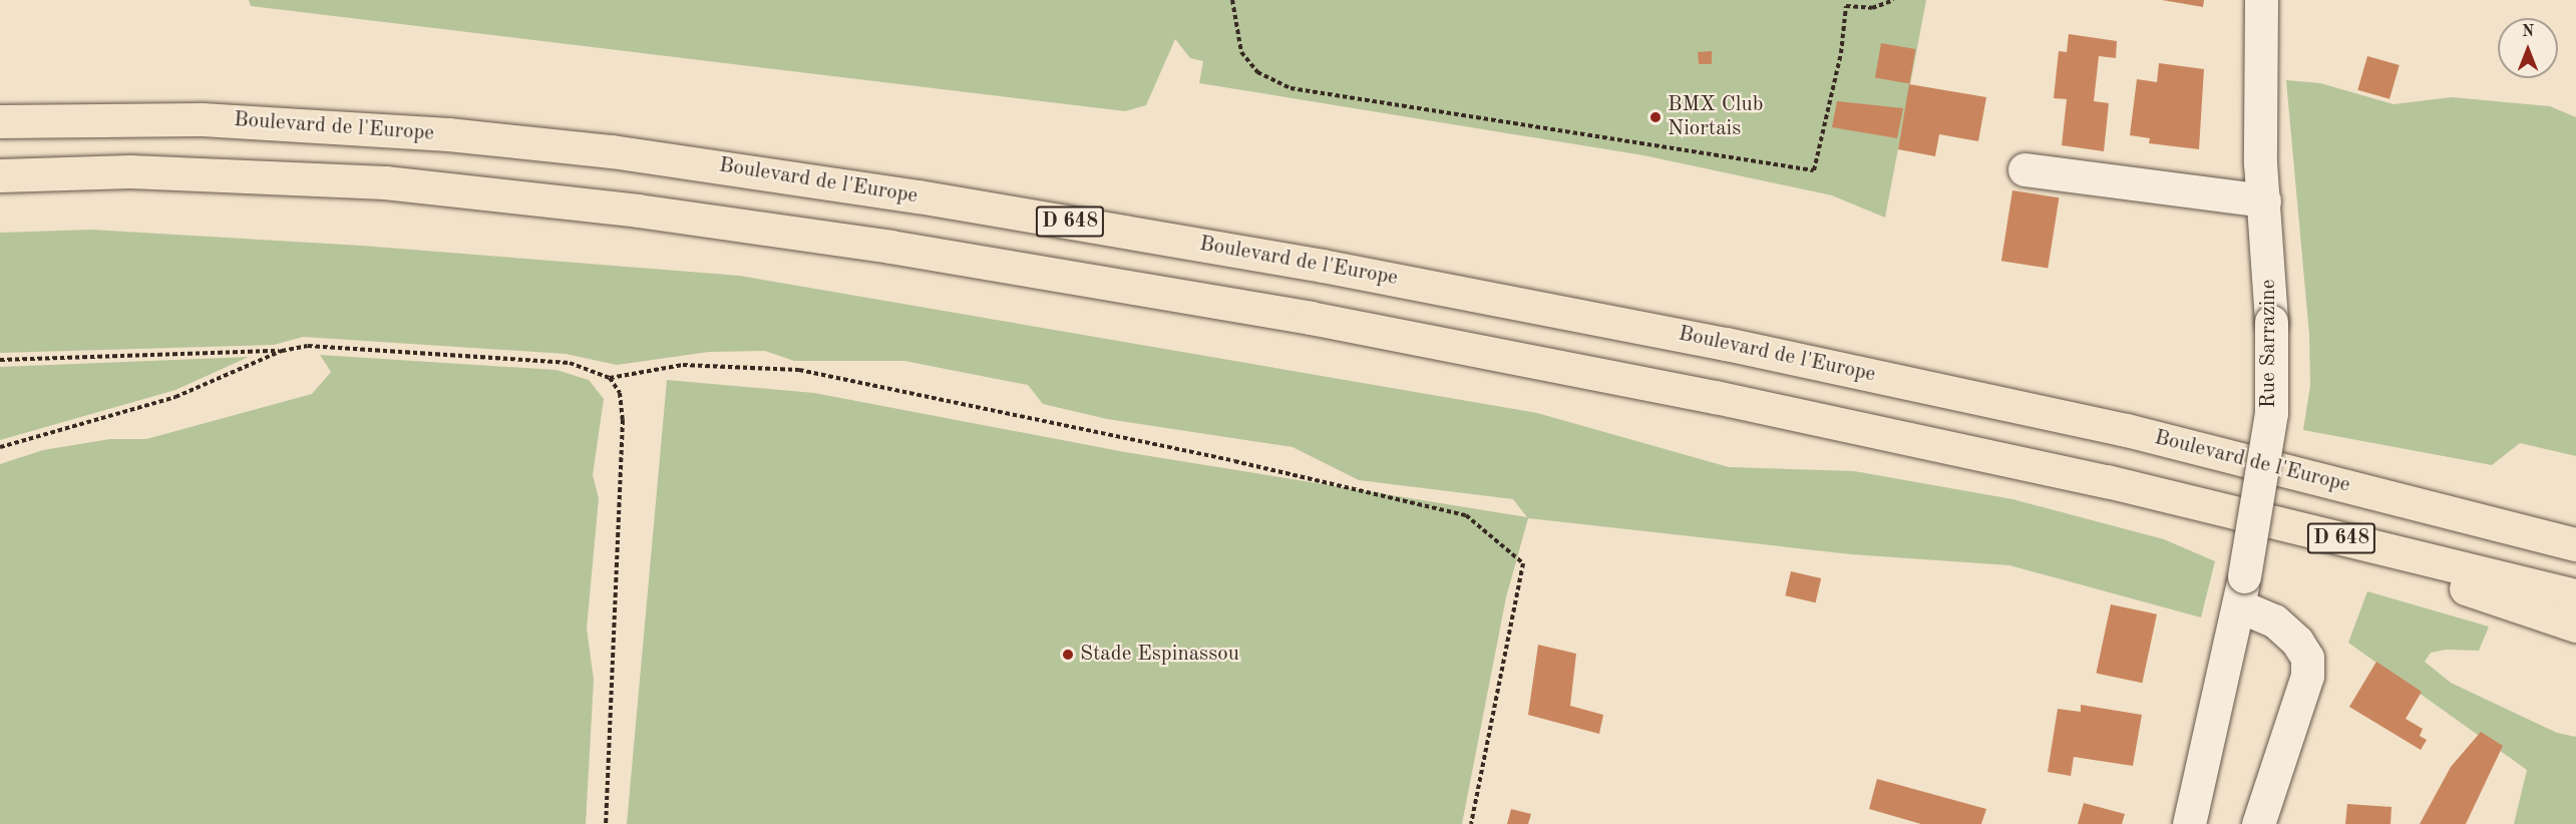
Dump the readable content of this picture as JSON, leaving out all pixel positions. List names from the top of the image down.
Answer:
{
  "streets": {
    "highway": ["Boulevard de l'Europe", "D 648"],
    "street": ["Rue Sarrazine"]
  },
  "places": ["BMX Club Niortais", "Stade Espinassou"],
  "north": "top"
}
